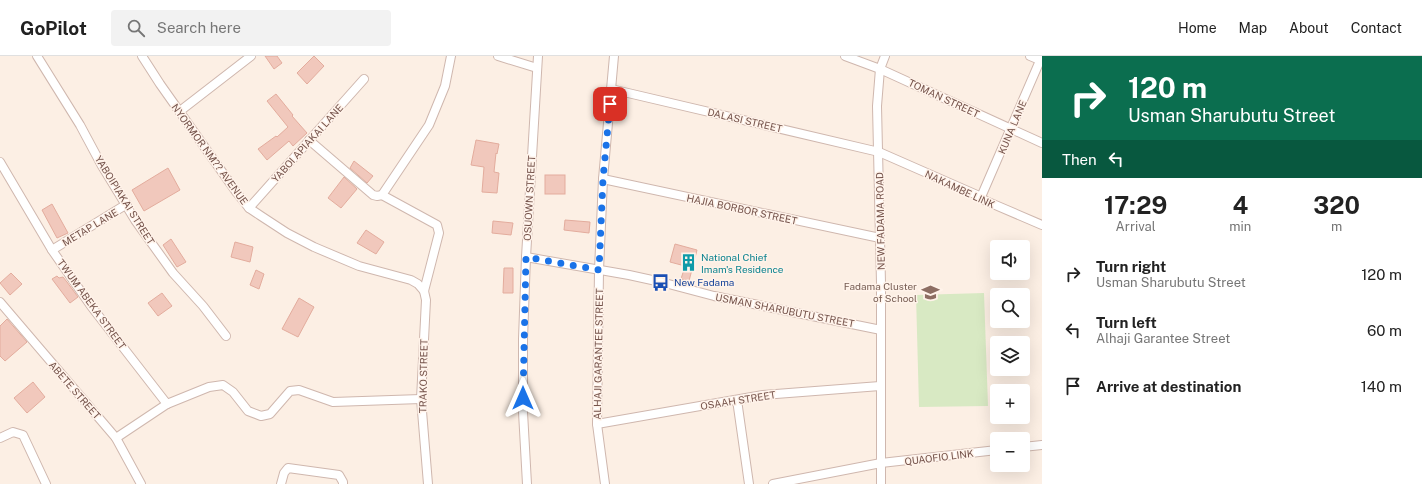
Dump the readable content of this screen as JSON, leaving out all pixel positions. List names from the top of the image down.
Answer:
{
  "streets": {
    "street": [
      "TOMAN STREET",
      "DALASI STREET",
      "KUNA LANE",
      "YABOI APIAKAI LANE",
      "NYORMOR NM?? AVENUE",
      "NAKAMBE LINK",
      "OSUOWN STREET",
      "YABOIPIAKAI STREET",
      "HAJIA BORBOR STREET",
      "NEW FADAMA ROAD",
      "METAP LANE",
      "TWUM ABEKA STREET",
      "USMAN SHARUBUTU STREET",
      "ALHAJI GARANTEE STREET",
      "TRAKO STREET",
      "ABETE STREET",
      "OSAAH STREET",
      "QUAOFIO LINK"
    ]
  },
  "crossings": [
    ["TOMAN STREET", "KUNA LANE"],
    ["TOMAN STREET", "NEW FADAMA ROAD"],
    ["DALASI STREET", "NAKAMBE LINK"],
    ["DALASI STREET", "NEW FADAMA ROAD"],
    ["DALASI STREET", "ALHAJI GARANTEE STREET"],
    ["KUNA LANE", "NAKAMBE LINK"],
    ["YABOI APIAKAI LANE", "NYORMOR NM?? AVENUE"],
    ["NYORMOR NM?? AVENUE", "TRAKO STREET"],
    ["NAKAMBE LINK", "NEW FADAMA ROAD"],
    ["OSUOWN STREET", "USMAN SHARUBUTU STREET"],
    ["YABOIPIAKAI STREET", "METAP LANE"],
    ["HAJIA BORBOR STREET", "NEW FADAMA ROAD"],
    ["HAJIA BORBOR STREET", "ALHAJI GARANTEE STREET"],
    ["NEW FADAMA ROAD", "USMAN SHARUBUTU STREET"],
    ["NEW FADAMA ROAD", "OSAAH STREET"],
    ["NEW FADAMA ROAD", "QUAOFIO LINK"],
    ["METAP LANE", "TWUM ABEKA STREET"],
    ["USMAN SHARUBUTU STREET", "ALHAJI GARANTEE STREET"],
    ["ALHAJI GARANTEE STREET", "OSAAH STREET"]
  ],
  "places": {
    "building": ["National Chief Imam's Residence"],
    "bus stop": ["New Fadama"],
    "school or university": ["Fadama Cluster of School"]
  },
  "page": {
    "header": "GoPilot",
    "search": "Search here",
    "nav": [
      "Home",
      "Map",
      "About",
      "Contact"
    ],
    "turn": ["120 m", "Usman Sharubutu Street"],
    "then": "Then",
    "eta": [
      "17:29",
      "Arrival",
      "4",
      "min",
      "320",
      "m"
    ],
    "map_buttons": ["+", "−"],
    "list": [
      {
        "name": "Turn right",
        "note": "Usman Sharubutu Street",
        "value": "120 m"
      },
      {
        "name": "Turn left",
        "note": "Alhaji Garantee Street",
        "value": "60 m"
      },
      {
        "name": "Arrive at destination",
        "value": "140 m"
      }
    ]
  }
}
